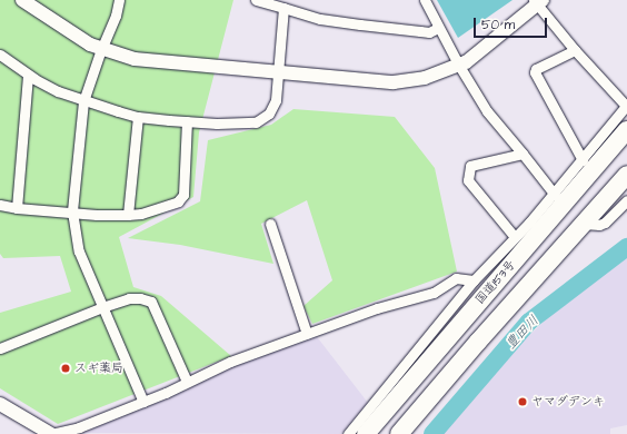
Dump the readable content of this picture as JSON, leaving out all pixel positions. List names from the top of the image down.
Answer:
{
  "streets": {
    "highway": ["国道153号"]
  },
  "water": ["豊田川"],
  "places": ["スギ薬局", "ヤマダデンキ"],
  "scale_bar": "50 m"
}
